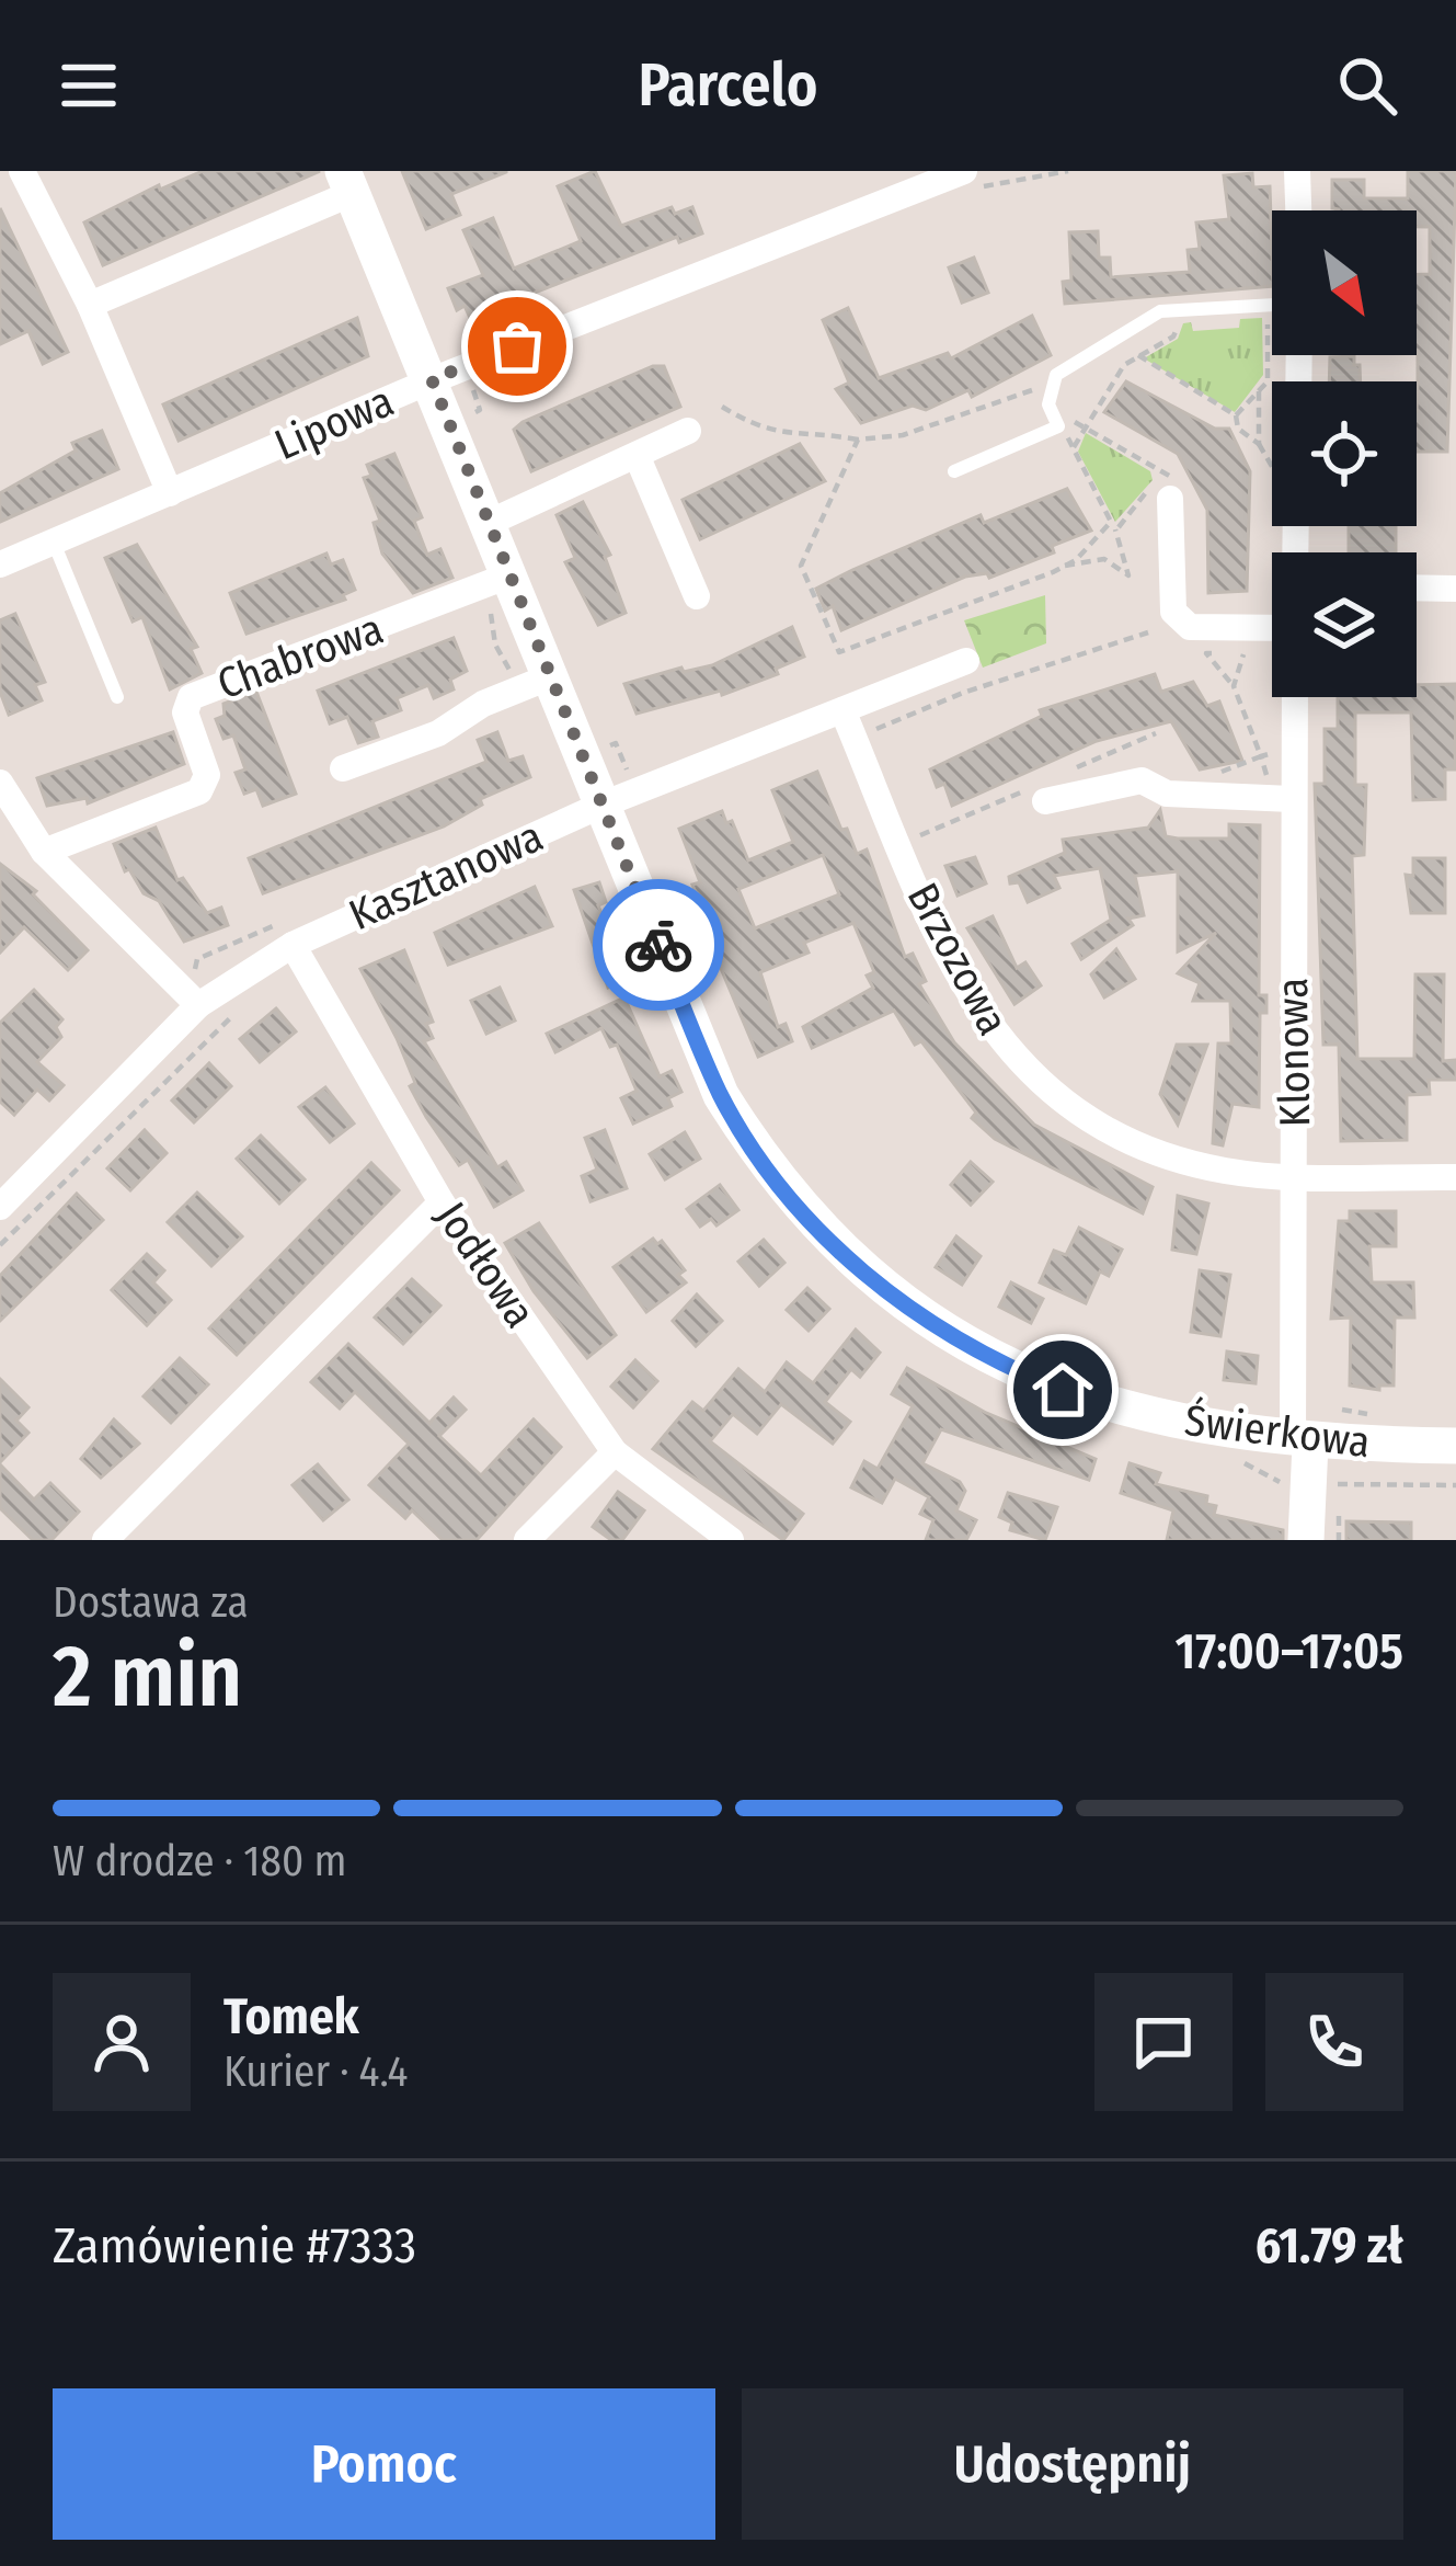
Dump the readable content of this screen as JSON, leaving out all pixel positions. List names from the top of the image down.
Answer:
{
  "streets": {
    "street": [
      "Lipowa",
      "Chabrowa",
      "Kasztanowa",
      "Brzozowa",
      "Klonowa",
      "Jodłowa",
      "Świerkowa"
    ]
  },
  "crossings": [
    ["Lipowa", "Świerkowa"],
    ["Chabrowa", "Świerkowa"],
    ["Kasztanowa", "Brzozowa"],
    ["Kasztanowa", "Jodłowa"],
    ["Kasztanowa", "Świerkowa"],
    ["Brzozowa", "Klonowa"],
    ["Klonowa", "Świerkowa"]
  ],
  "north": "bottom right",
  "page": {
    "header": "Parcelo",
    "heading": ["2 min", "Dostawa za", "17:00–17:05"],
    "panel": [
      "Tomek",
      "Kurier · 4.4",
      "Zamówienie #7333",
      "61.79 zł"
    ],
    "bar": "W drodze · 180 m",
    "buttons": ["Pomoc", "Udostępnij"]
  }
}
